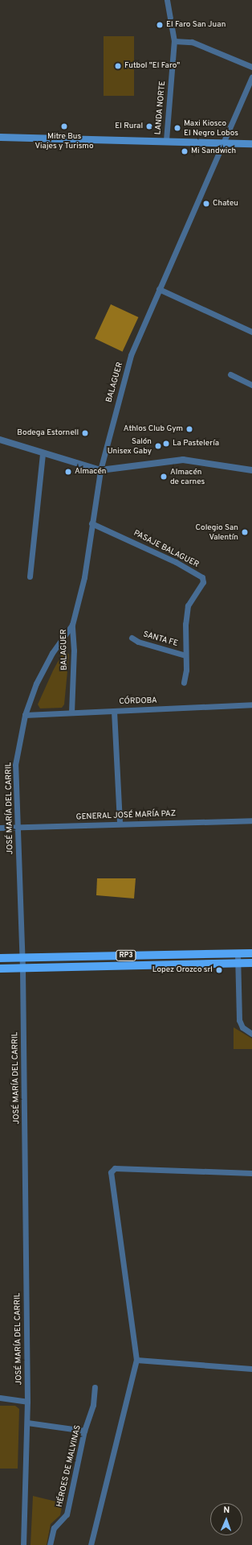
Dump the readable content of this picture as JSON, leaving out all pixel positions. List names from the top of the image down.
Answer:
{
  "streets": {
    "main road": ["RP3"],
    "street": [
      "LANDA NORTE",
      "BALAGUER",
      "PASAJE BALAGUER",
      "SANTA FE",
      "CÓRDOBA",
      "JOSÉ MARÍA DEL CARRIL",
      "GENERAL JOSÉ MARÍA PAZ",
      "HÉROES DE MALVINAS"
    ]
  },
  "crossings": [
    ["BALAGUER", "PASAJE BALAGUER"],
    ["BALAGUER", "CÓRDOBA"],
    ["BALAGUER", "JOSÉ MARÍA DEL CARRIL"],
    ["PASAJE BALAGUER", "SANTA FE"],
    ["CÓRDOBA", "JOSÉ MARÍA DEL CARRIL"],
    ["JOSÉ MARÍA DEL CARRIL", "GENERAL JOSÉ MARÍA PAZ"],
    ["JOSÉ MARÍA DEL CARRIL", "RP3"]
  ],
  "places": [
    "El Faro San Juan",
    "Futbol \"El Faro\"",
    "Mitre Bus Viajes y Turismo",
    "El Rural",
    "Maxi Kiosco El Negro Lobos",
    "Mi Sandwich",
    "Chateu",
    "Athlos Club Gym",
    "Bodega Estornell",
    "La Pastelería",
    "Salón Unisex Gaby",
    "Almacén",
    "Almacén de carnes",
    "Colegio San Valentín",
    "Lopez Orozco srl"
  ],
  "north": "top"
}
